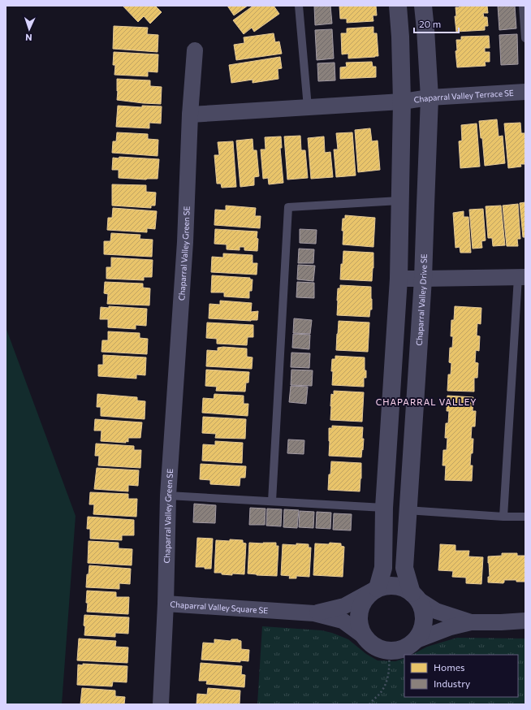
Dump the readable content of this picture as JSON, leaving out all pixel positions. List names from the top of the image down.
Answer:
{
  "streets": {
    "street": [
      "Chaparral Valley Terrace SE",
      "Chaparral Valley Green SE",
      "Chaparral Valley Drive SE",
      "Chaparral Valley Square SE"
    ]
  },
  "crossings": [
    ["Chaparral Valley Terrace SE", "Chaparral Valley Drive SE"],
    ["Chaparral Valley Green SE", "Chaparral Valley Square SE"],
    ["Chaparral Valley Drive SE", "Chaparral Valley Square SE"]
  ],
  "districts": ["CHAPARRAL VALLEY"],
  "legend": ["Homes", "Industry"],
  "scale_bar": "20 m",
  "north": "bottom"
}
